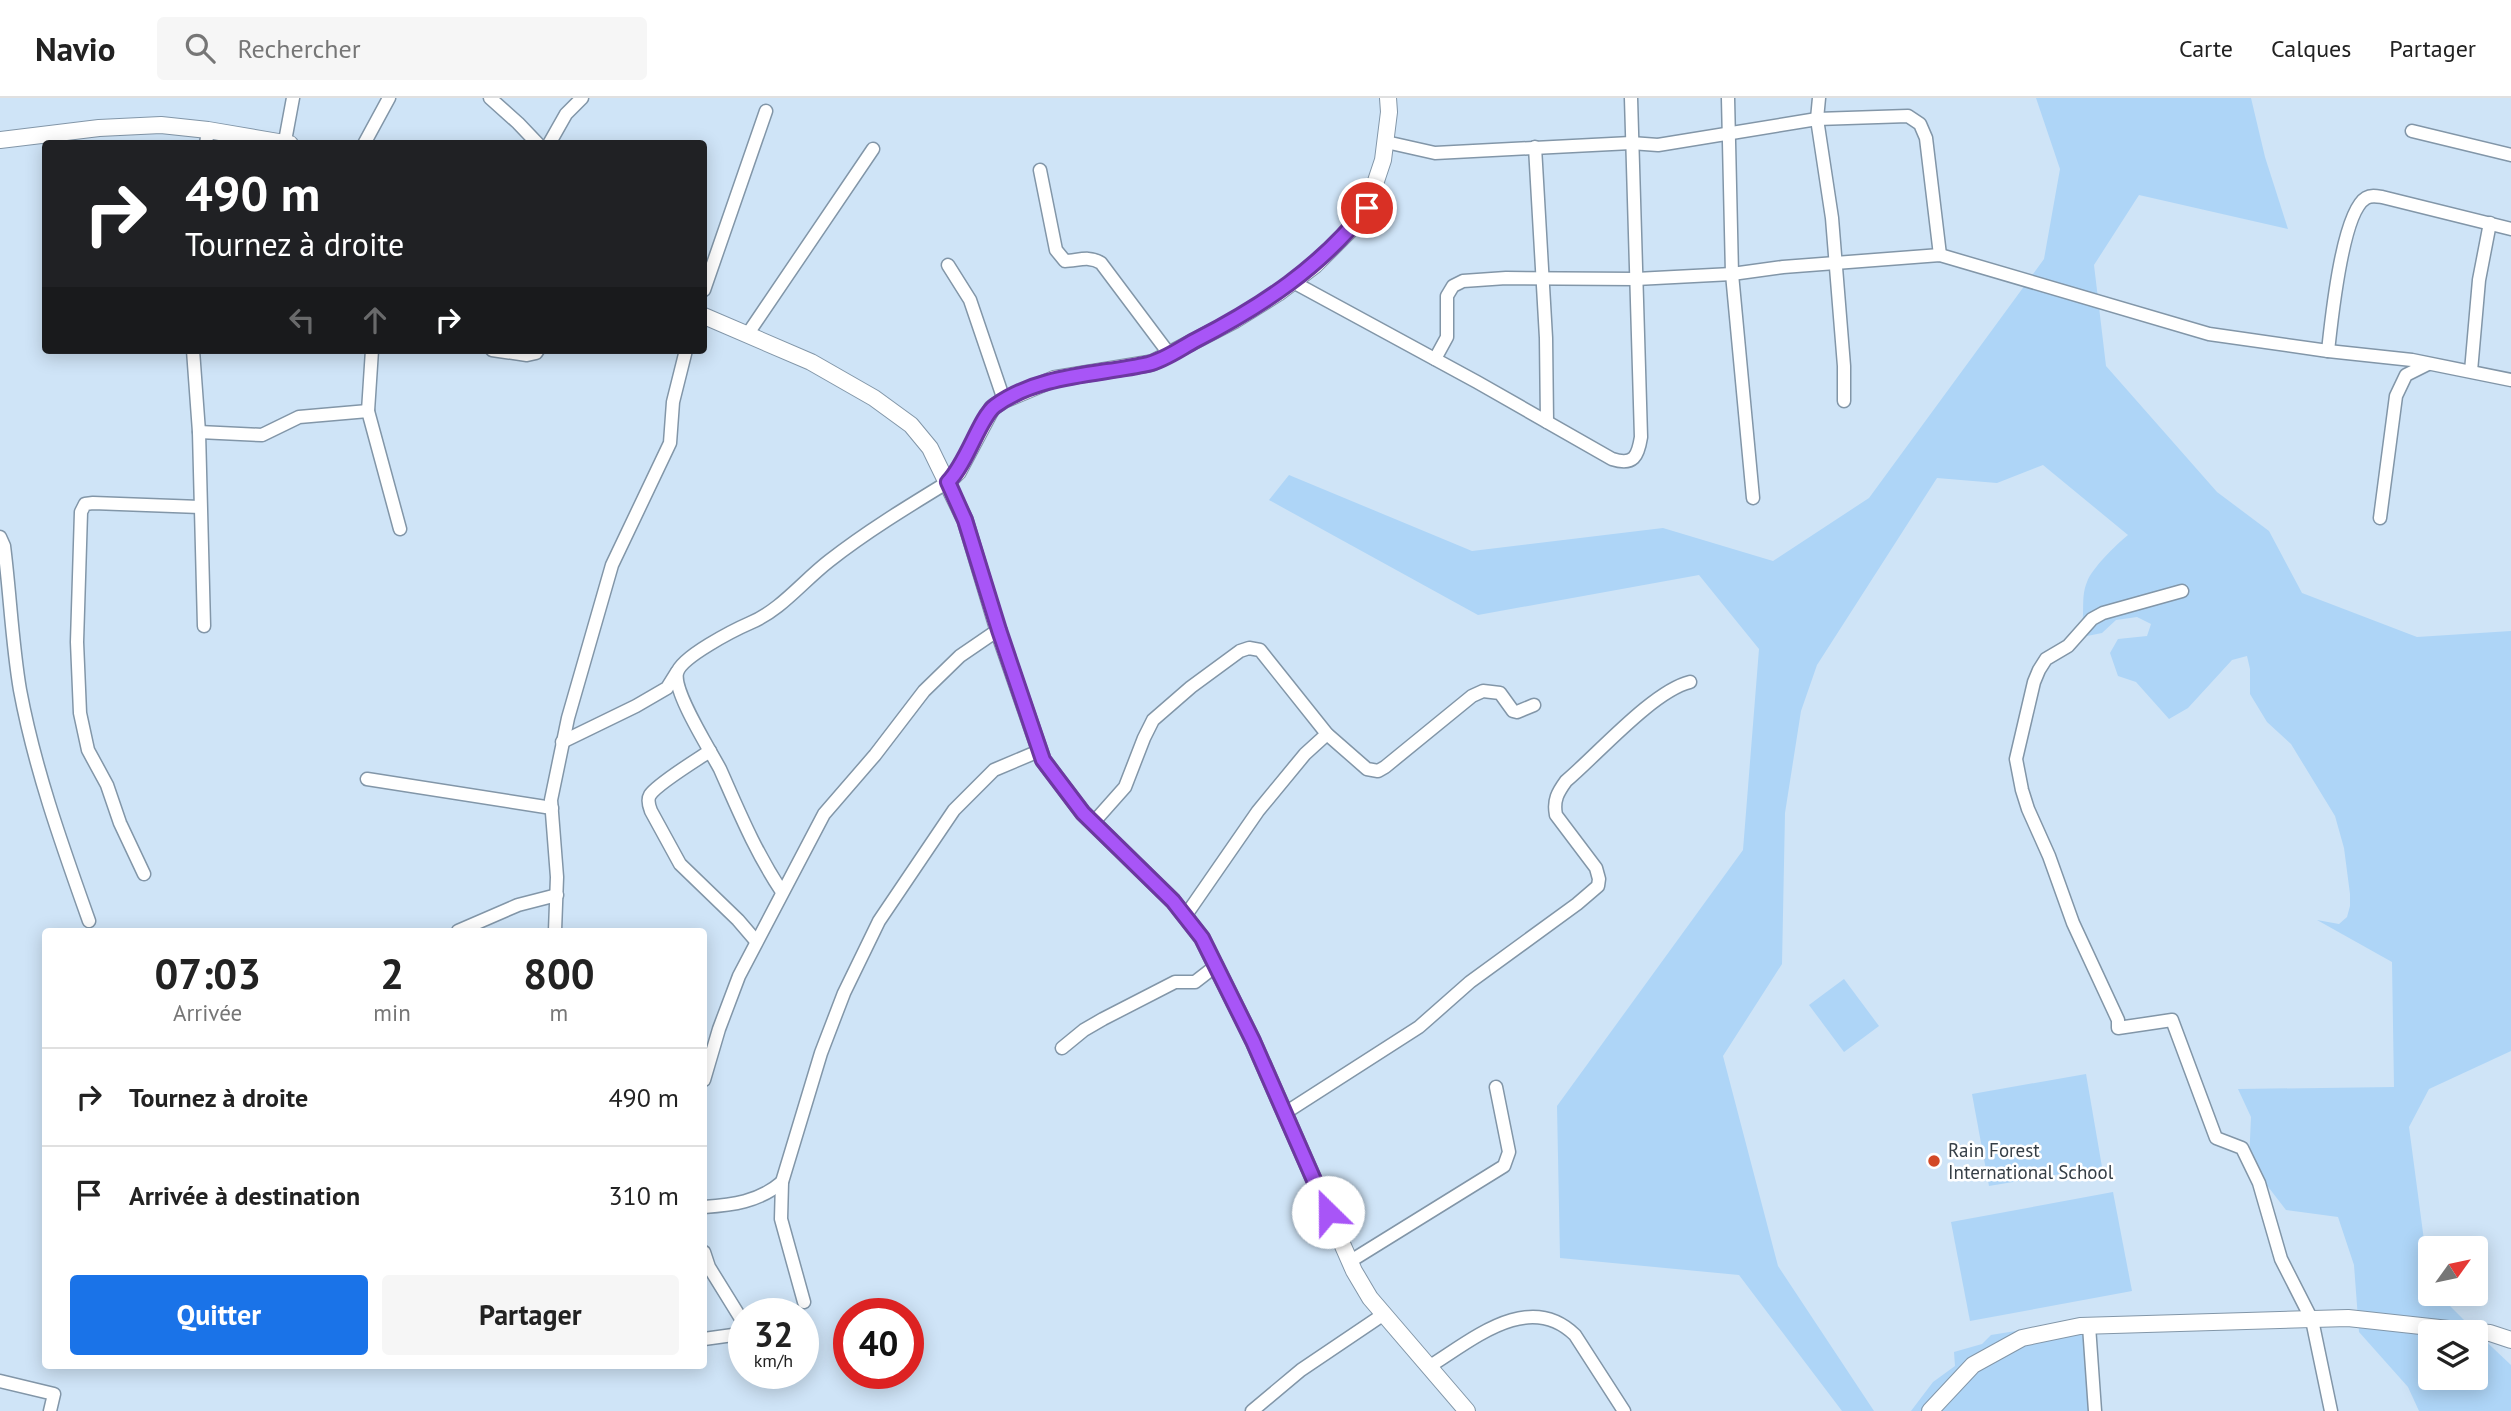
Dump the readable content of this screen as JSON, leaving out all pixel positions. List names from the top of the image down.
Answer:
{
  "places": ["Rain Forest International School"],
  "north": "top right",
  "page": {
    "header": "Navio",
    "search": "Rechercher",
    "nav": ["Carte", "Calques", "Partager"],
    "turn": ["490 m", "Tournez à droite"],
    "eta": [
      "07:03",
      "Arrivée",
      "2",
      "min",
      "800",
      "m"
    ],
    "list": [
      {
        "name": "Tournez à droite",
        "value": "490 m"
      },
      {
        "name": "Arrivée à destination",
        "value": "310 m"
      }
    ],
    "buttons": ["Quitter", "Partager"],
    "speed": "32 km/h",
    "limit": "40"
  }
}
